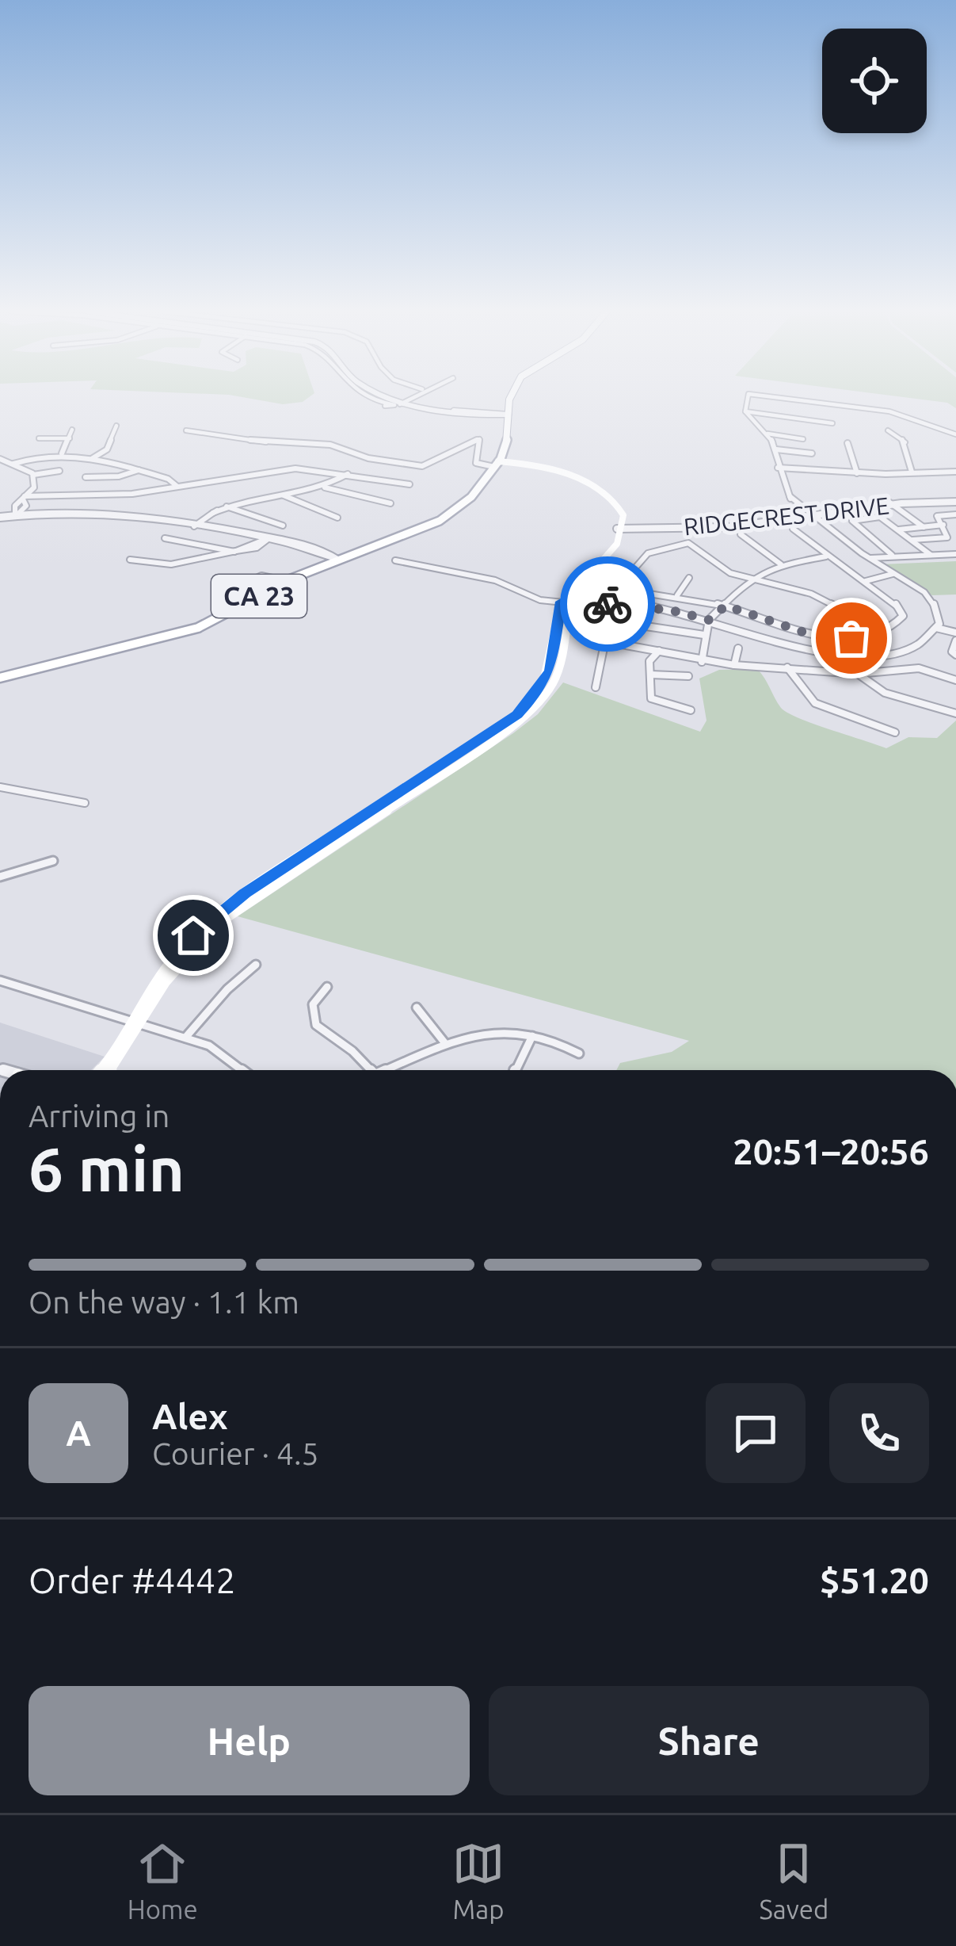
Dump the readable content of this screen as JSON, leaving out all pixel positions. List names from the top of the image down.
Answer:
{
  "streets": {
    "main road": ["CA 23"],
    "street": ["RIDGECREST DRIVE"]
  },
  "page": {
    "heading": ["6 min", "Arriving in", "20:51–20:56"],
    "panel": [
      "Alex",
      "Courier · 4.5",
      "Order #4442",
      "$51.20"
    ],
    "bar": "On the way · 1.1 km",
    "round": "A",
    "buttons": ["Help", "Share"],
    "tabs": ["Home", "Map", "Saved"]
  }
}
